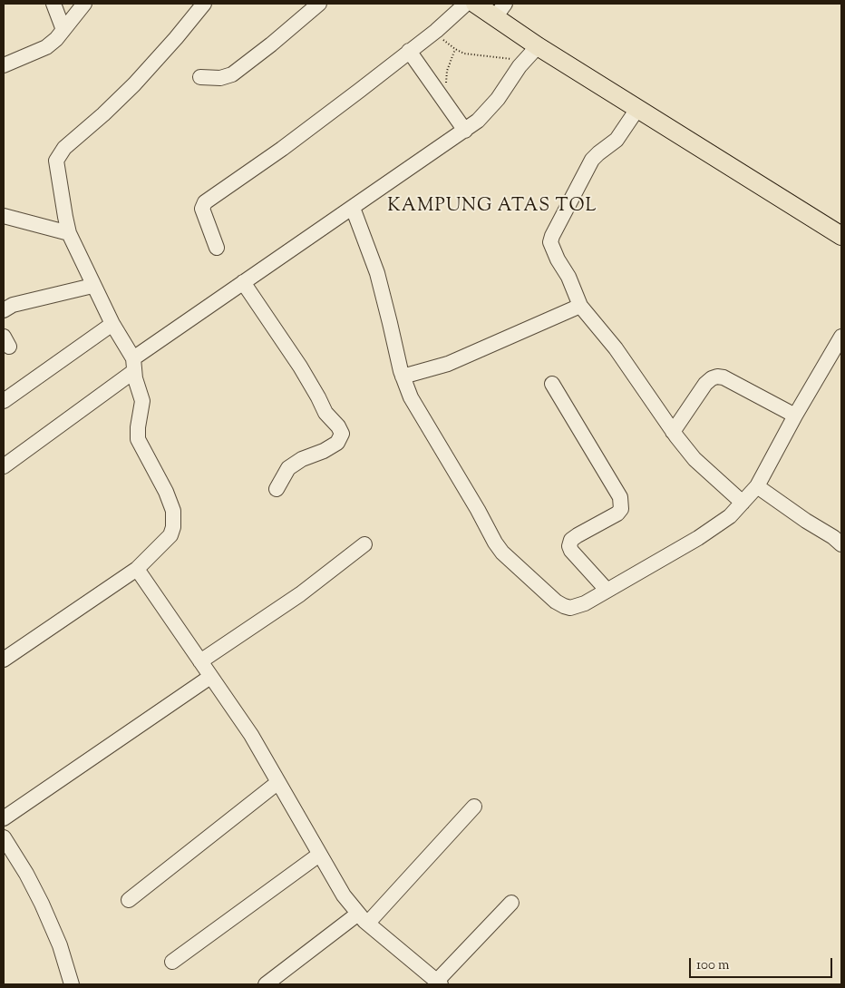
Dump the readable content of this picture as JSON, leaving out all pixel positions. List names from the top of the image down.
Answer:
{
  "districts": ["KAMPUNG ATAS TOL"],
  "scale_bar": "100 m"
}
